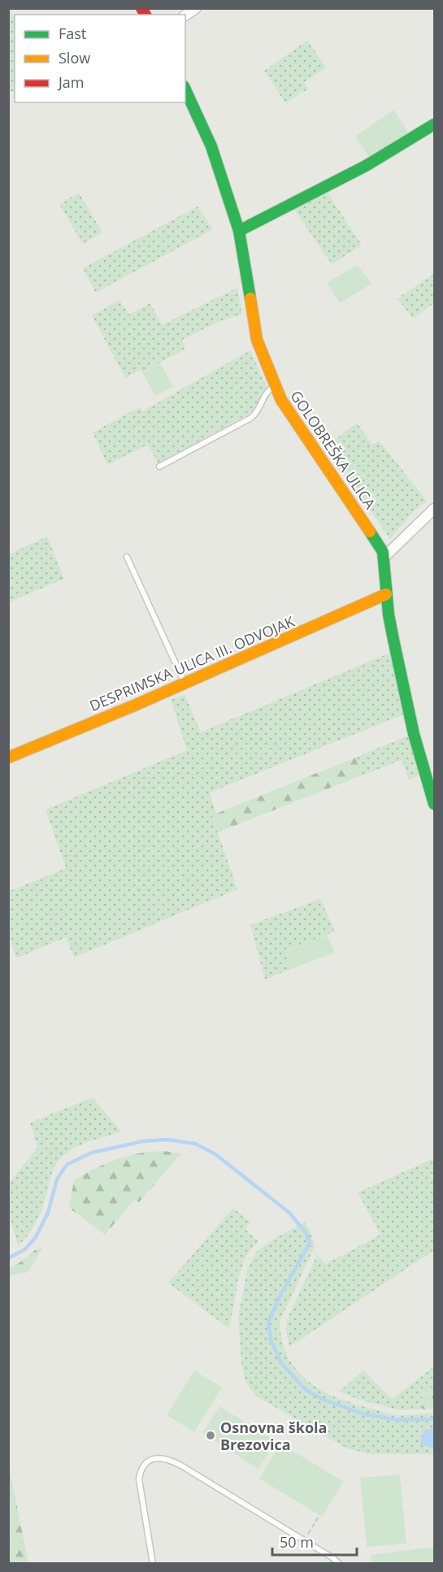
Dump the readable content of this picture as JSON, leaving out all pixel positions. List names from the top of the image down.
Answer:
{
  "streets": {
    "street": ["GOLOBREŠKA ULICA", "DESPRIMSKA ULICA III. ODVOJAK"]
  },
  "crossings": [
    ["GOLOBREŠKA ULICA", "DESPRIMSKA ULICA III. ODVOJAK"]
  ],
  "places": ["Osnovna škola Brezovica"],
  "legend": ["Fast", "Slow", "Jam"],
  "scale_bar": "50 m"
}
